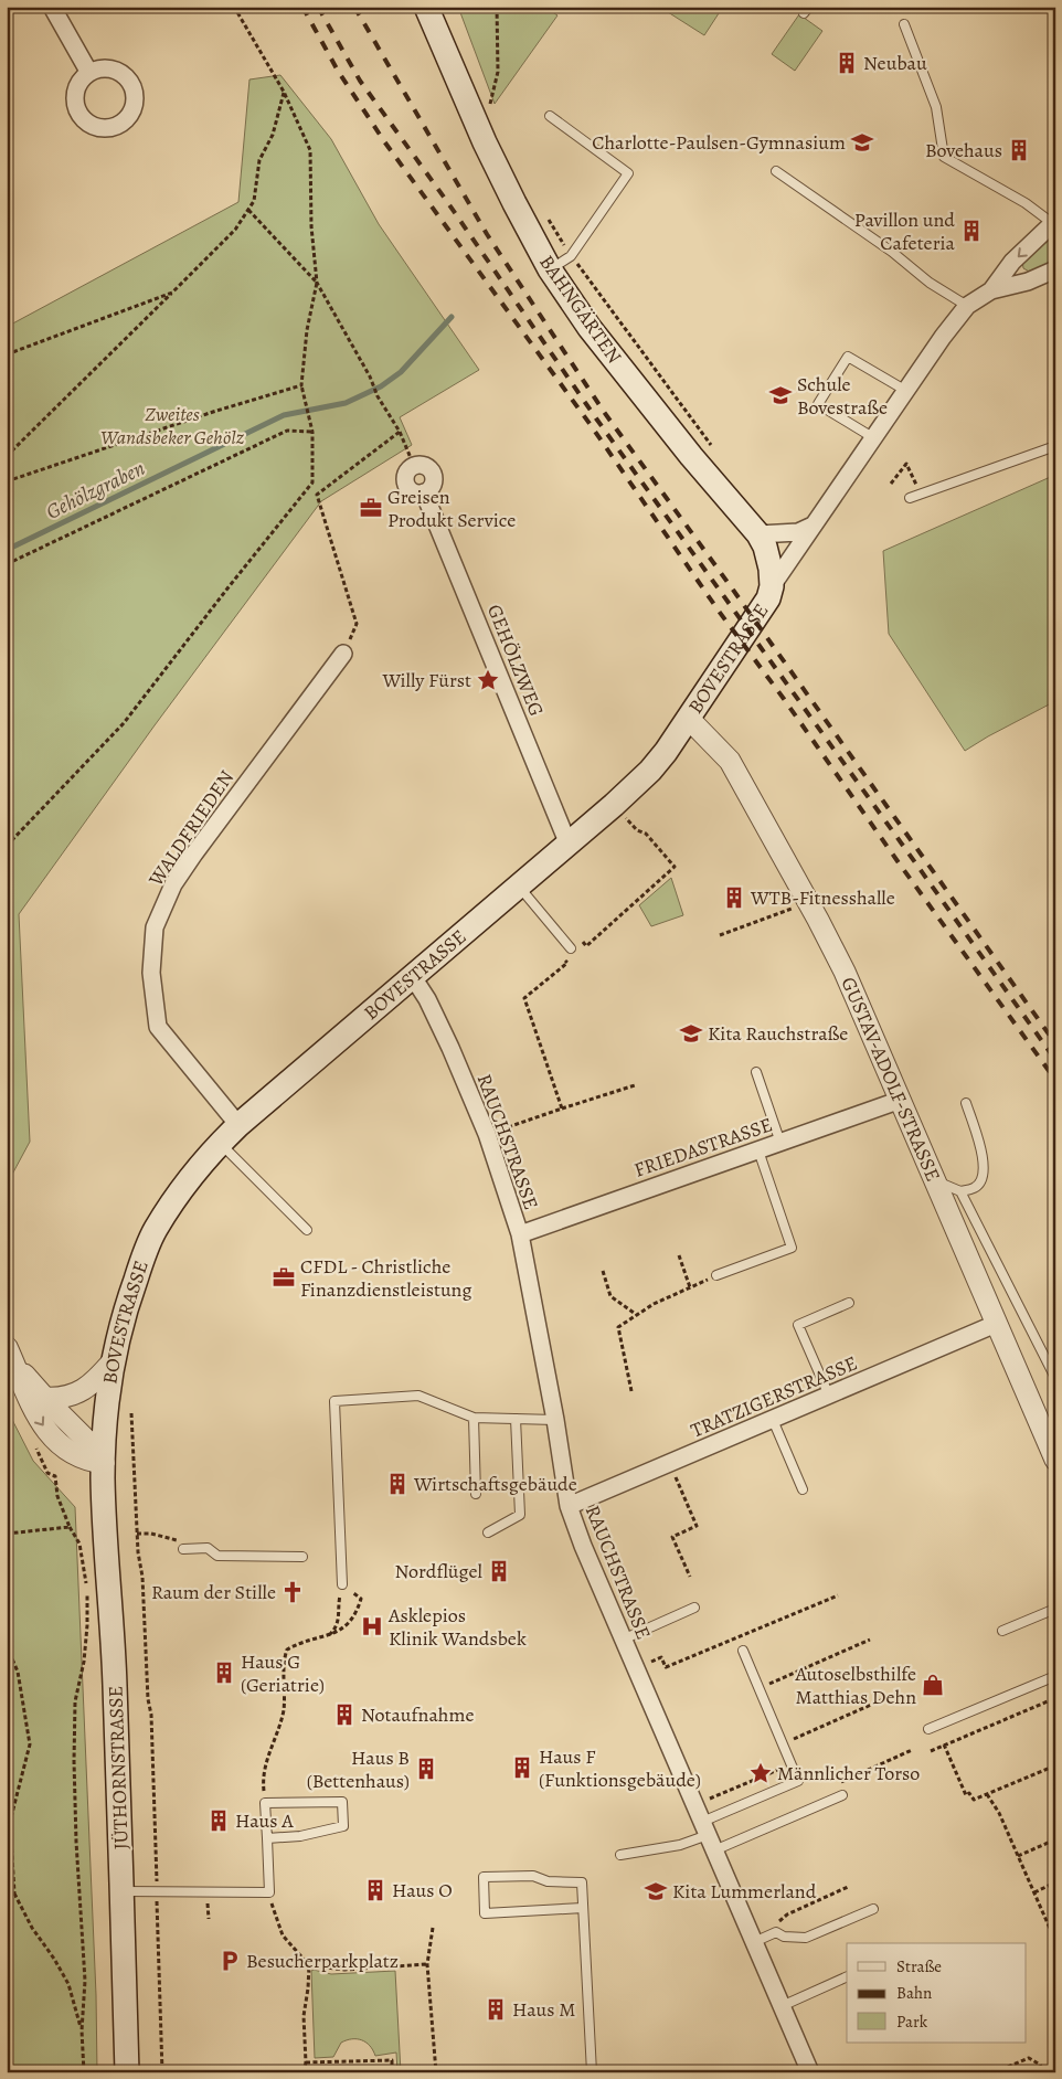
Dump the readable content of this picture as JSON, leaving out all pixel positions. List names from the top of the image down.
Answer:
{
  "streets": {
    "main road": ["BAHNGÄRTEN", "BOVESTRASSE", "JÜTHORNSTRASSE"],
    "street": [
      "GEHÖLZWEG",
      "WALDFRIEDEN",
      "GUSTAV-ADOLF-STRASSE",
      "RAUCHSTRASSE",
      "FRIEDASTRASSE",
      "TRATZIGERSTRASSE"
    ]
  },
  "crossings": [
    ["BAHNGÄRTEN", "BOVESTRASSE"],
    ["BOVESTRASSE", "GEHÖLZWEG"],
    ["BOVESTRASSE", "WALDFRIEDEN"],
    ["BOVESTRASSE", "GUSTAV-ADOLF-STRASSE"],
    ["BOVESTRASSE", "RAUCHSTRASSE"],
    ["BOVESTRASSE", "JÜTHORNSTRASSE"],
    ["GUSTAV-ADOLF-STRASSE", "FRIEDASTRASSE"],
    ["GUSTAV-ADOLF-STRASSE", "TRATZIGERSTRASSE"],
    ["RAUCHSTRASSE", "FRIEDASTRASSE"],
    ["RAUCHSTRASSE", "TRATZIGERSTRASSE"]
  ],
  "water": ["Gehölzgraben"],
  "parks": ["Zweites Wandsbeker Gehölz"],
  "places": {
    "building": [
      "Neubau",
      "Bovehaus",
      "Pavillon und Cafeteria",
      "WTB-Fitnesshalle",
      "Wirtschaftsgebäude",
      "Nordflügel",
      "Haus G (Geriatrie)",
      "Notaufnahme",
      "Haus F (Funktionsgebäude)",
      "Haus B (Bettenhaus)",
      "Haus A",
      "Haus O",
      "Haus M"
    ],
    "school or university": [
      "Charlotte-Paulsen-Gymnasium",
      "Schule Bovestraße",
      "Kita Rauchstraße",
      "Kita Lummerland"
    ],
    "office": ["Greisen Produkt Service", "CFDL - Christliche Finanzdienstleistung"],
    "place": ["Willy Fürst", "Männlicher Torso"],
    "church": ["Raum der Stille"],
    "hospital": ["Asklepios Klinik Wandsbek"],
    "shop": ["Autoselbsthilfe Matthias Dehn"],
    "parking": ["Besucherparkplatz"]
  },
  "legend": ["Straße", "Bahn", "Park"]
}
